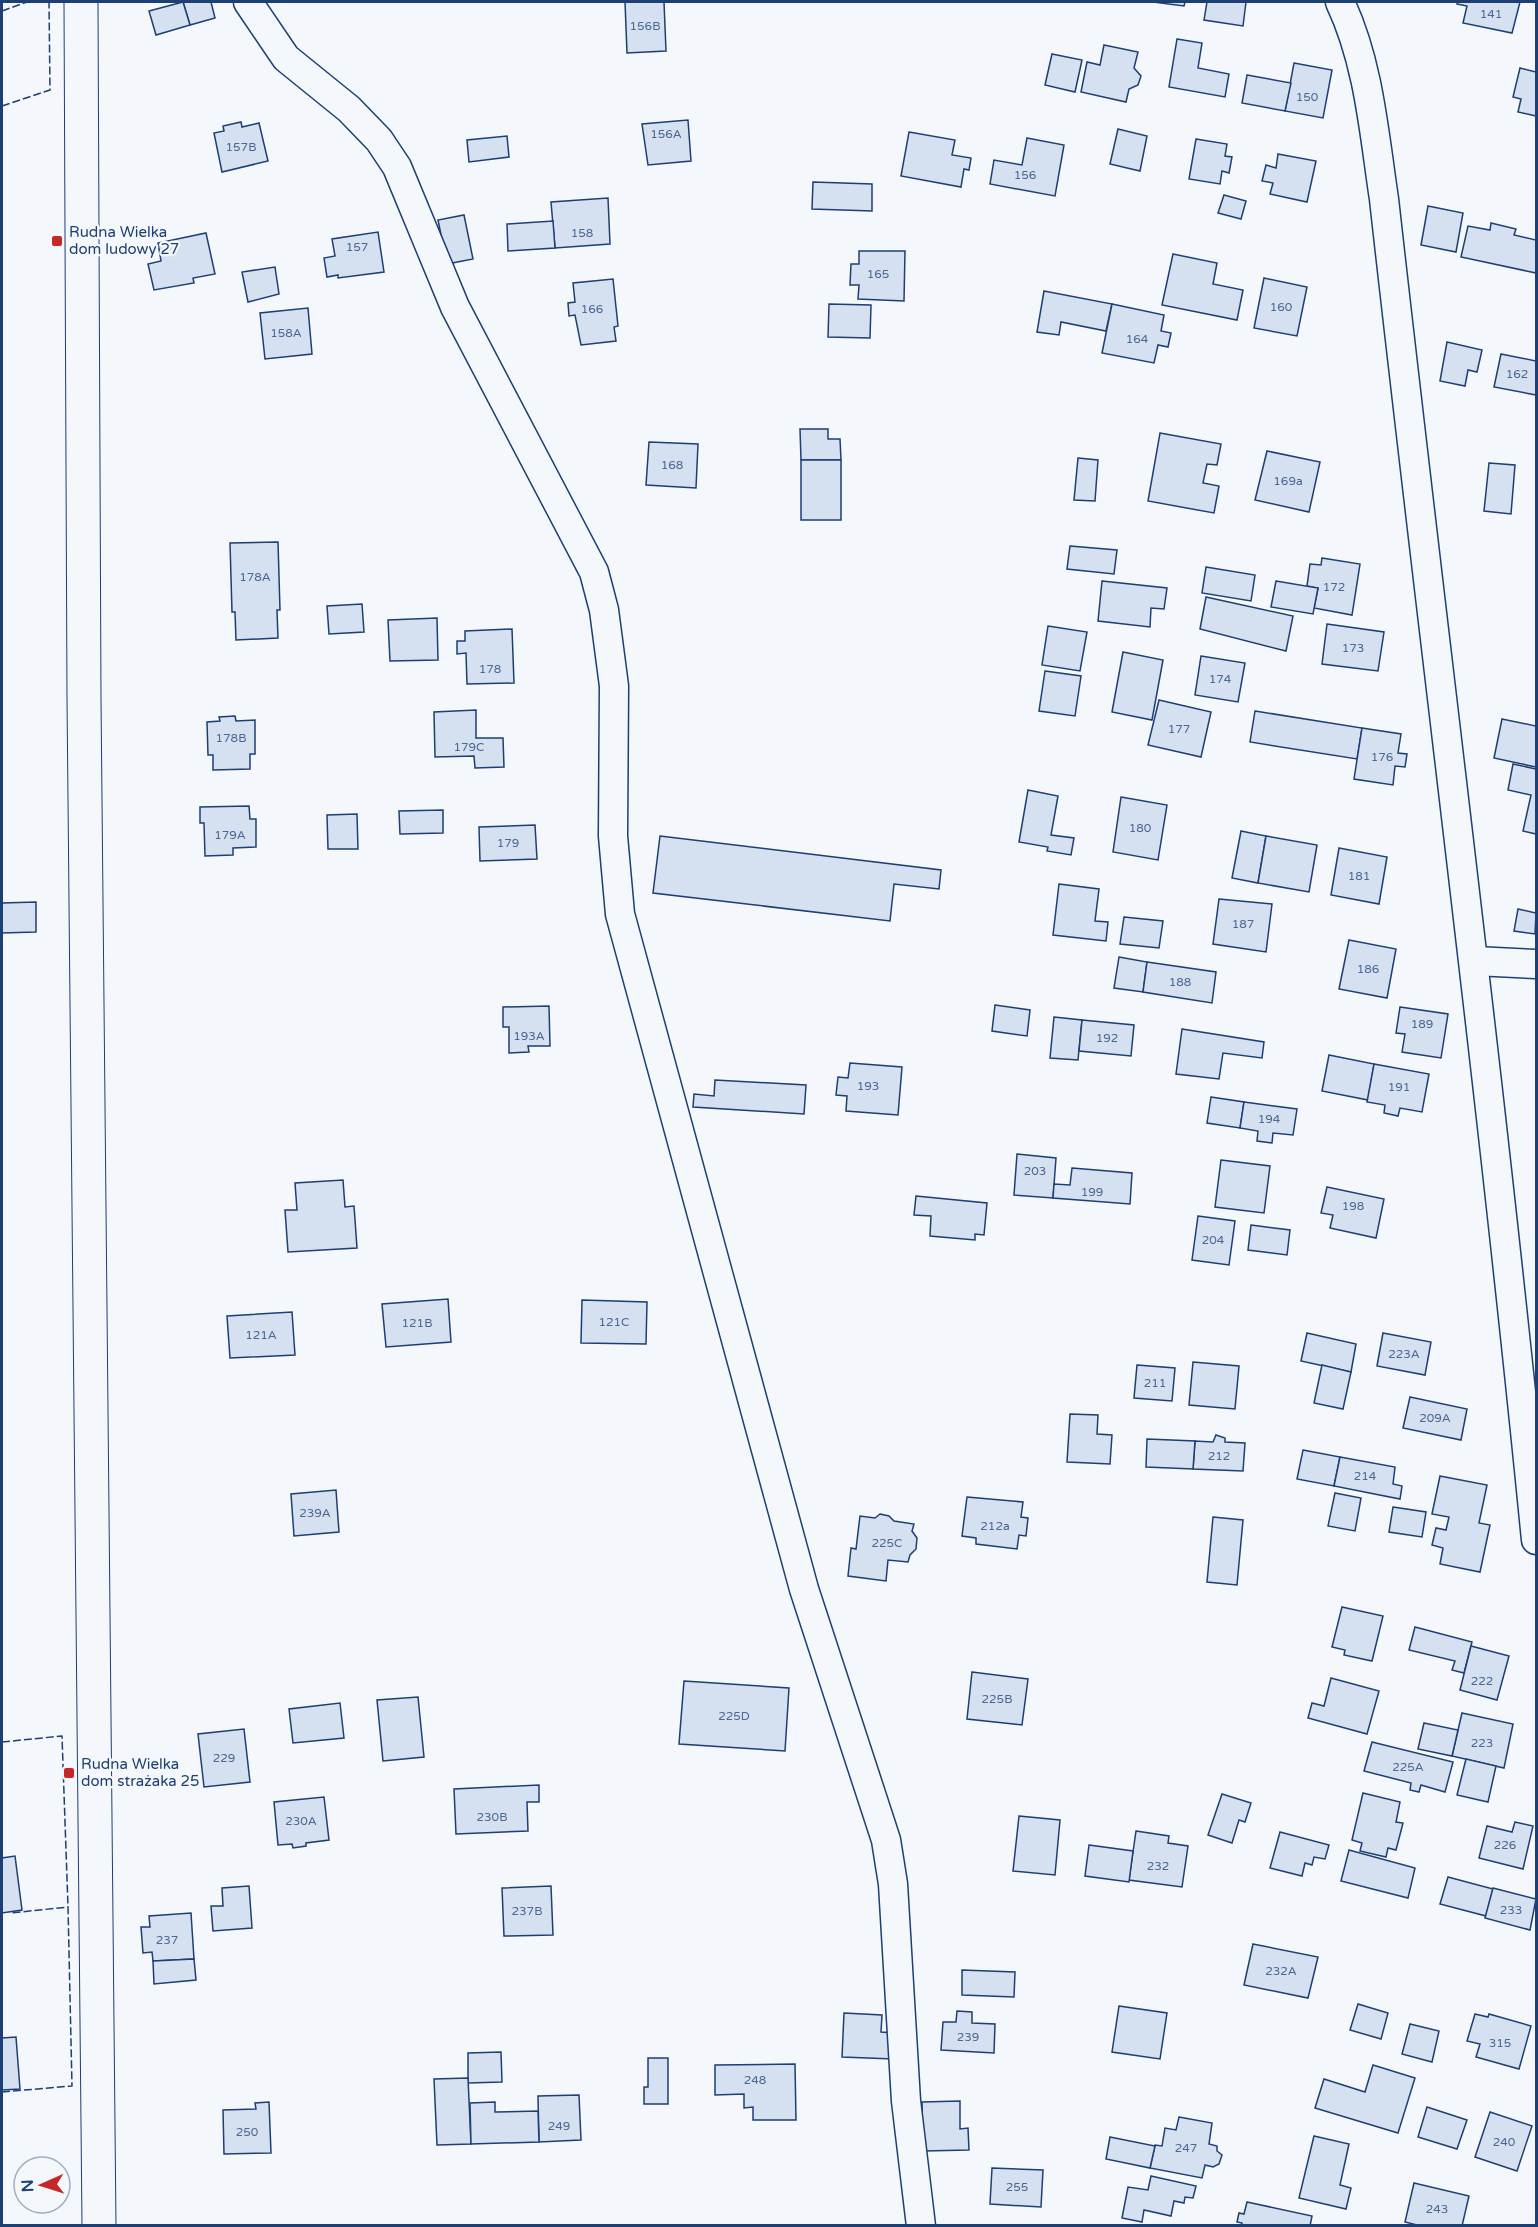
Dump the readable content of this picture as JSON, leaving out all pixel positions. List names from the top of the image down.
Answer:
{
  "places": {
    "transit": ["Rudna Wielka dom ludowy 27", "Rudna Wielka dom strażaka 25"]
  },
  "house_numbers": [
    "141",
    "156B",
    "150",
    "156A",
    "157B",
    "156",
    "158",
    "157",
    "165",
    "160",
    "166",
    "158A",
    "164",
    "162",
    "168",
    "169a",
    "178A",
    "172",
    "173",
    "178",
    "174",
    "177",
    "178B",
    "179C",
    "176",
    "180",
    "179A",
    "179",
    "181",
    "187",
    "186",
    "188",
    "189",
    "193A",
    "192",
    "193",
    "191",
    "194",
    "203",
    "199",
    "198",
    "204",
    "121C",
    "121B",
    "121A",
    "223A",
    "211",
    "209A",
    "212",
    "214",
    "239A",
    "212a",
    "225C",
    "222",
    "225B",
    "225D",
    "223",
    "229",
    "225A",
    "230B",
    "230A",
    "226",
    "232",
    "233",
    "237B",
    "237",
    "232A",
    "239",
    "315",
    "248",
    "249",
    "250",
    "240",
    "247",
    "255",
    "243"
  ],
  "north": "left"
}
